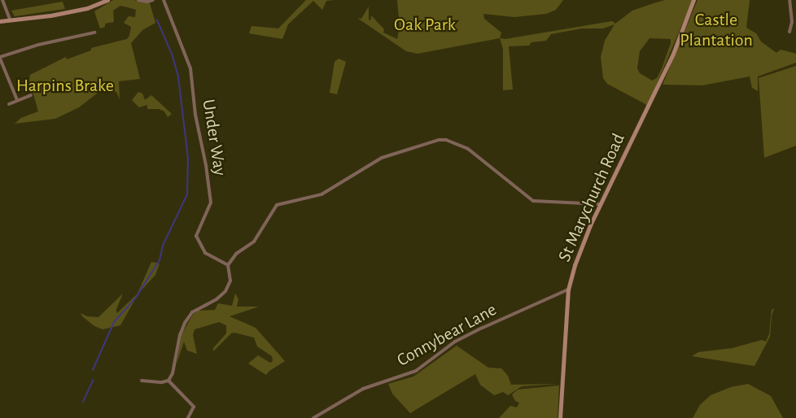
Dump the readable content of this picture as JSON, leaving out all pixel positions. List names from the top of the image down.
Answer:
{
  "streets": {
    "street": ["Under Way", "St Marychurch Road", "Connybear Lane"]
  },
  "crossings": [
    ["St Marychurch Road", "Connybear Lane"]
  ],
  "parks": ["Castle Plantation", "Oak Park", "Harpins Brake"]
}
